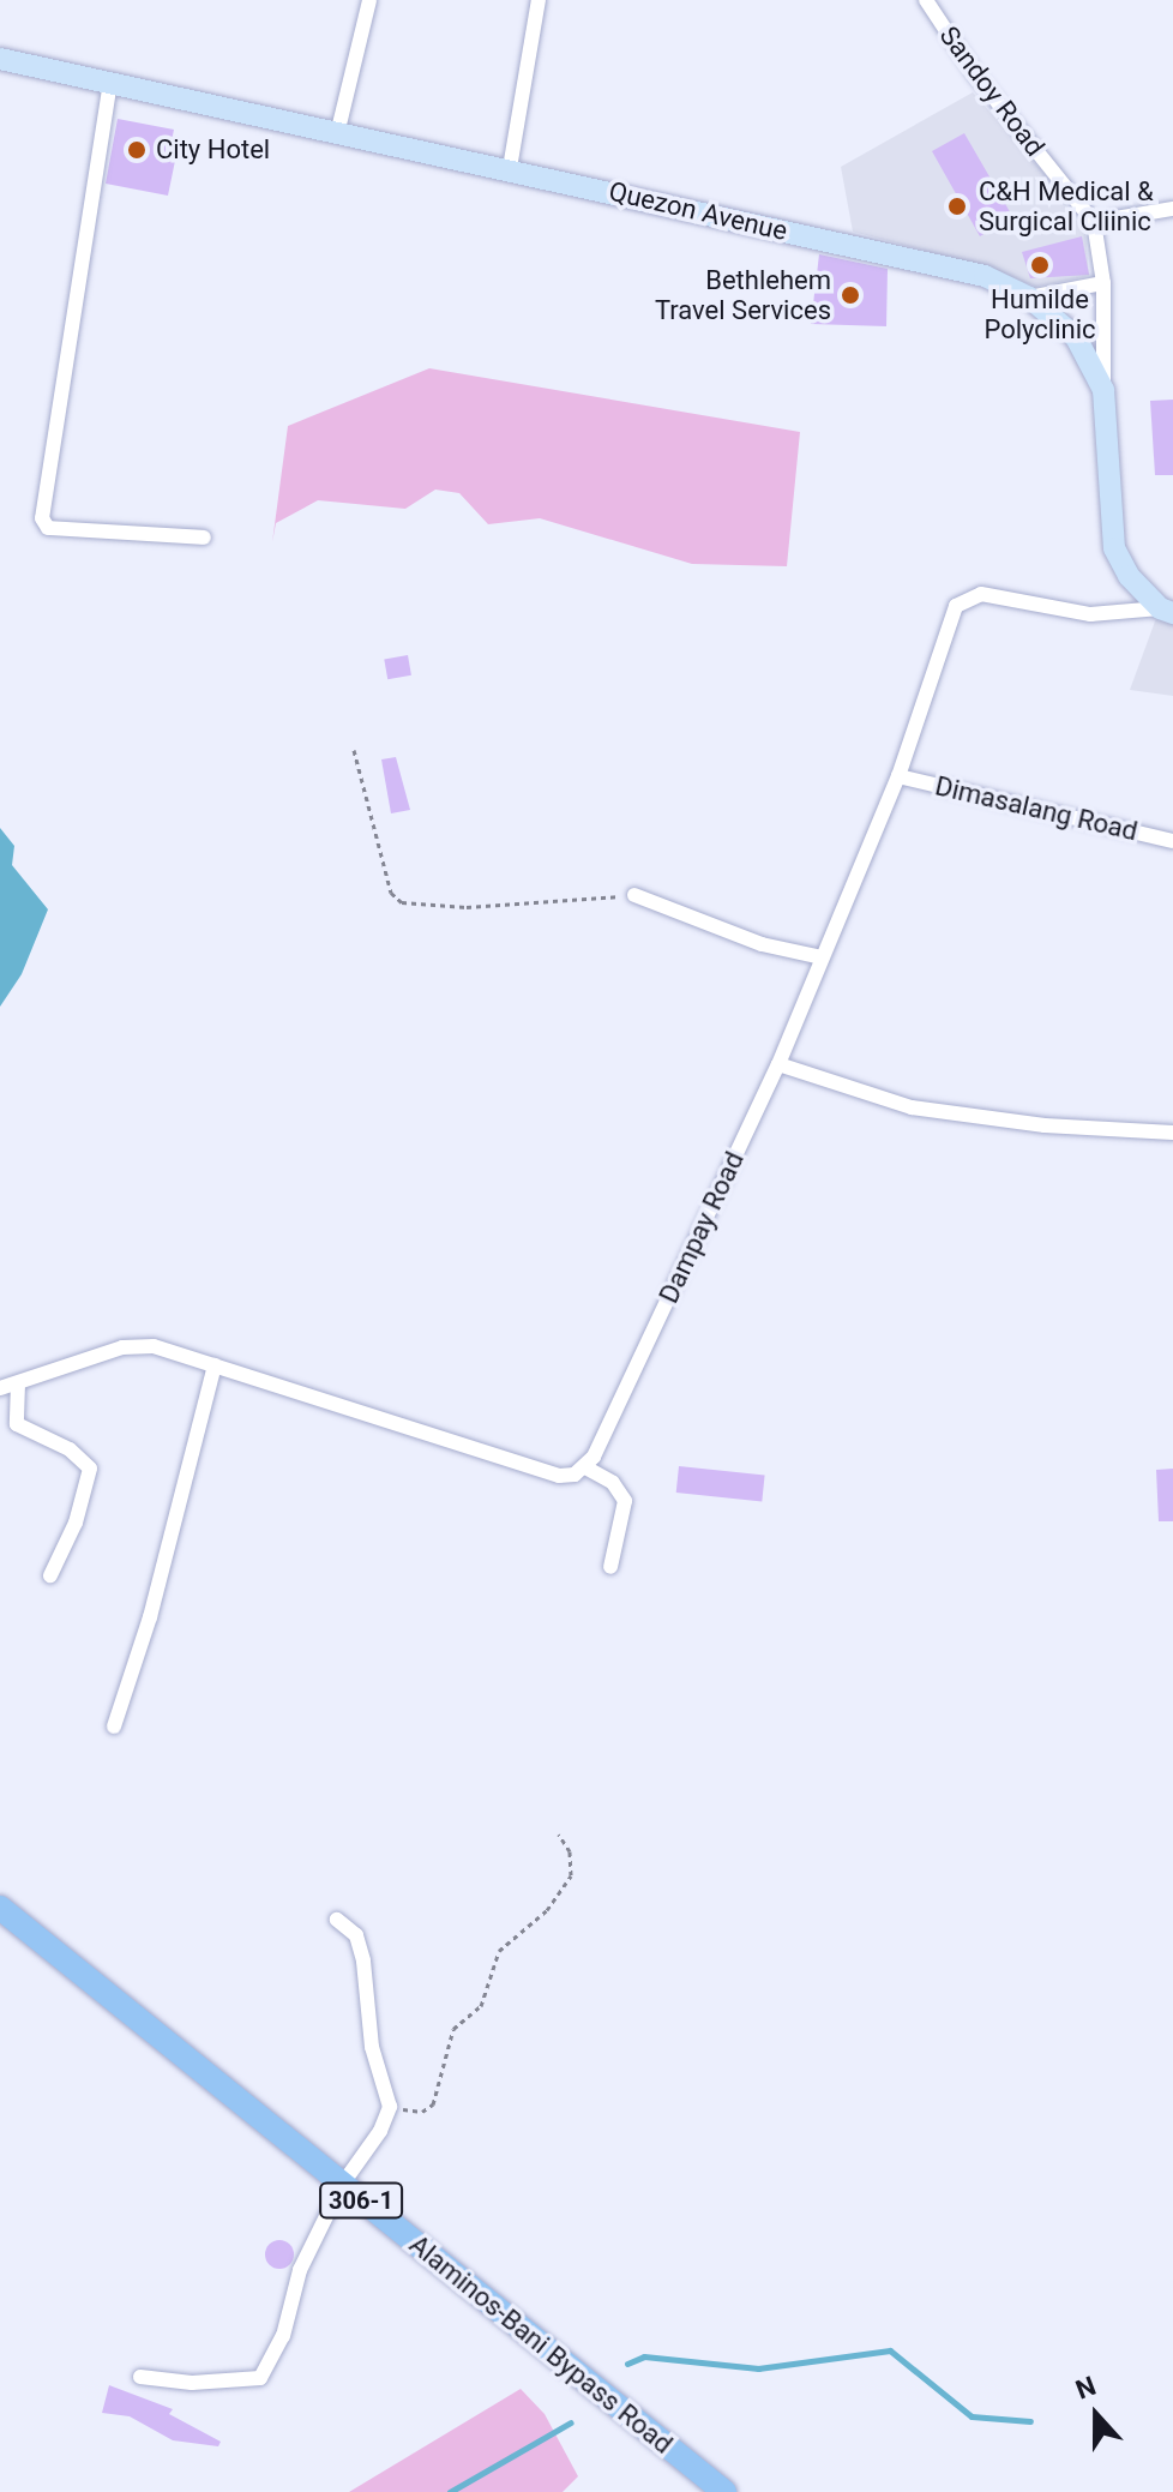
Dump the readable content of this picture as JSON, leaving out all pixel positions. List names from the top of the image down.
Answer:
{
  "streets": {
    "main road": ["Quezon Avenue", "306-1", "Alaminos-Bani Bypass Road"],
    "street": ["Sandoy Road", "Dimasalang Road", "Dampay Road"]
  },
  "crossings": [
    ["Sandoy Road", "Quezon Avenue"],
    ["Quezon Avenue", "Dampay Road"],
    ["Dimasalang Road", "Dampay Road"]
  ],
  "places": [
    "City Hotel",
    "C&H Medical & Surgical Cliinic",
    "Humilde Polyclinic",
    "Bethlehem Travel Services"
  ],
  "north": "top"
}
